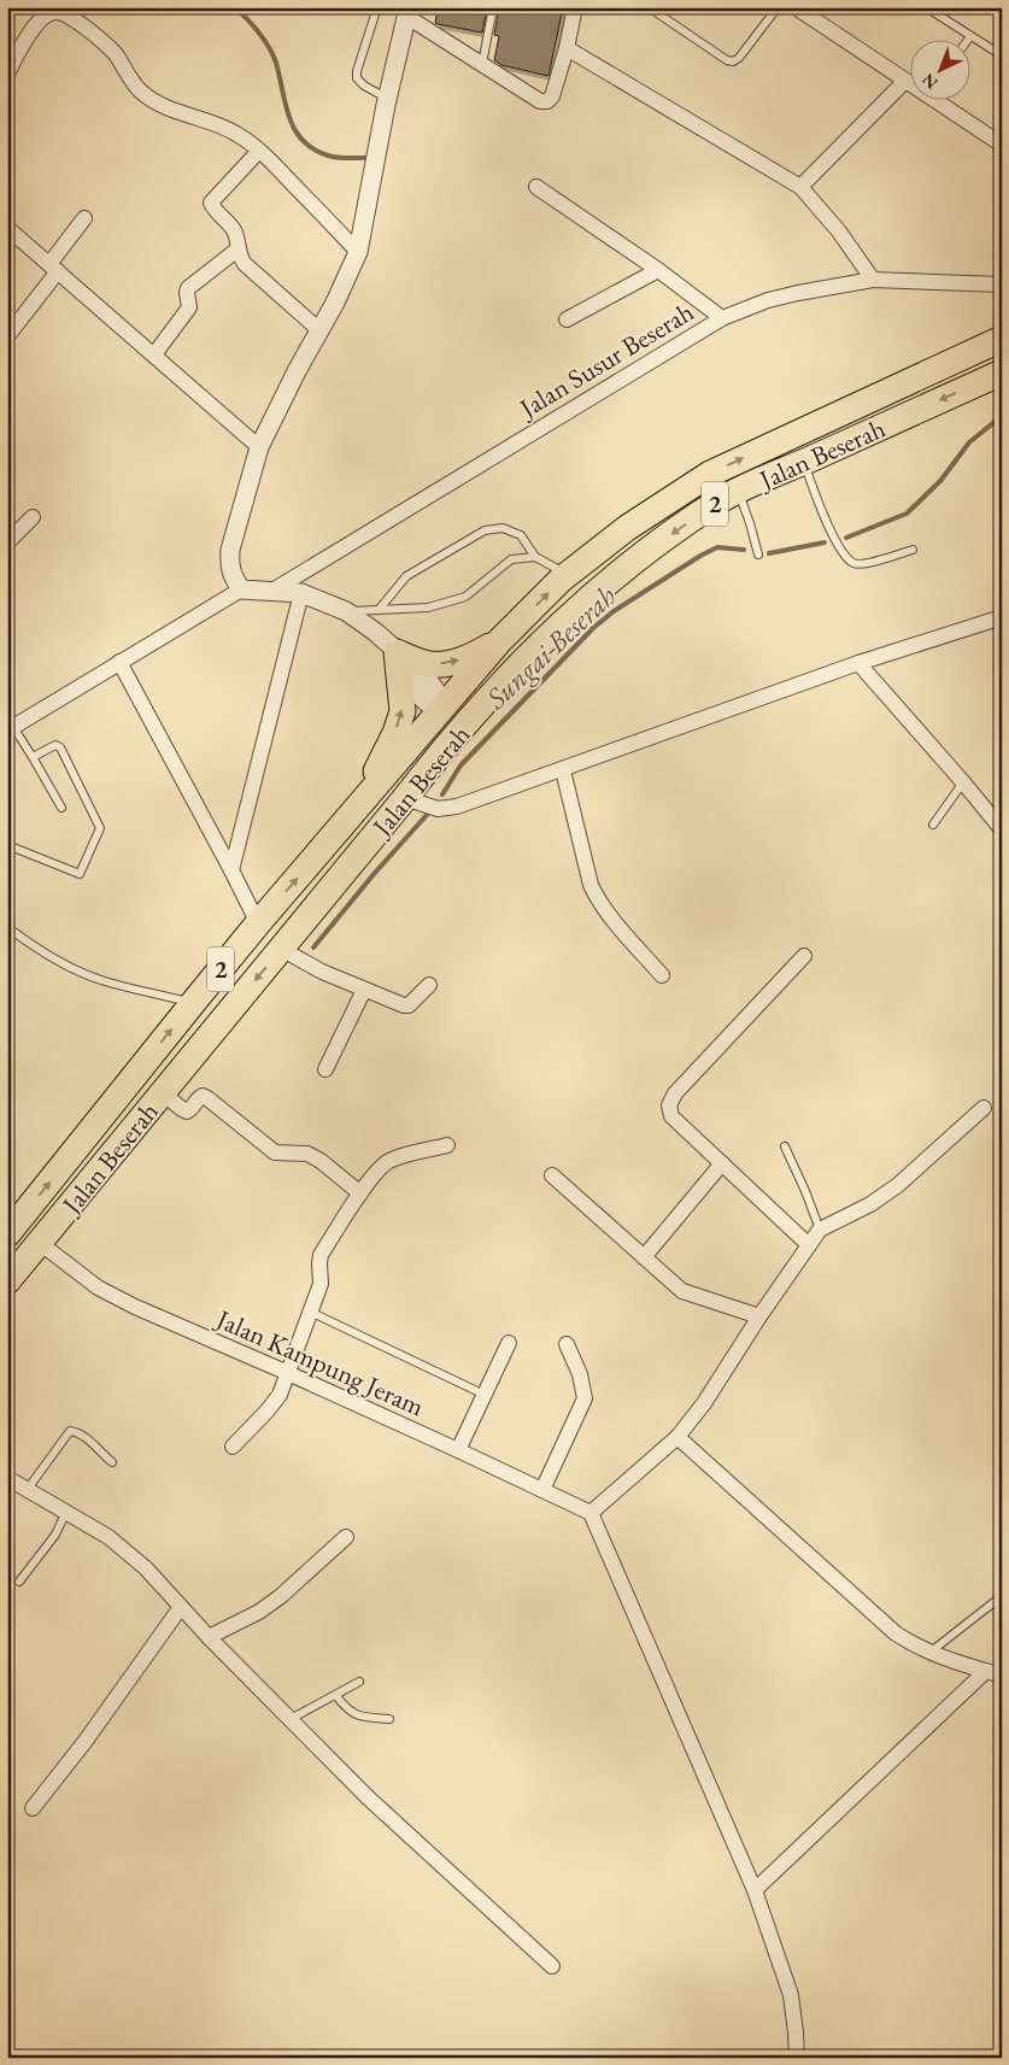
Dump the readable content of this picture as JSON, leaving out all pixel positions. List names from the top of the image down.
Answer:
{
  "streets": {
    "highway": ["Jalan Beserah", "2"],
    "street": ["Jalan Susur Beserah", "Jalan Kampung Jeram"]
  },
  "crossings": [
    ["Jalan Beserah", "Jalan Kampung Jeram"]
  ],
  "water": ["Sungai Beserah"],
  "north": "bottom left"
}
